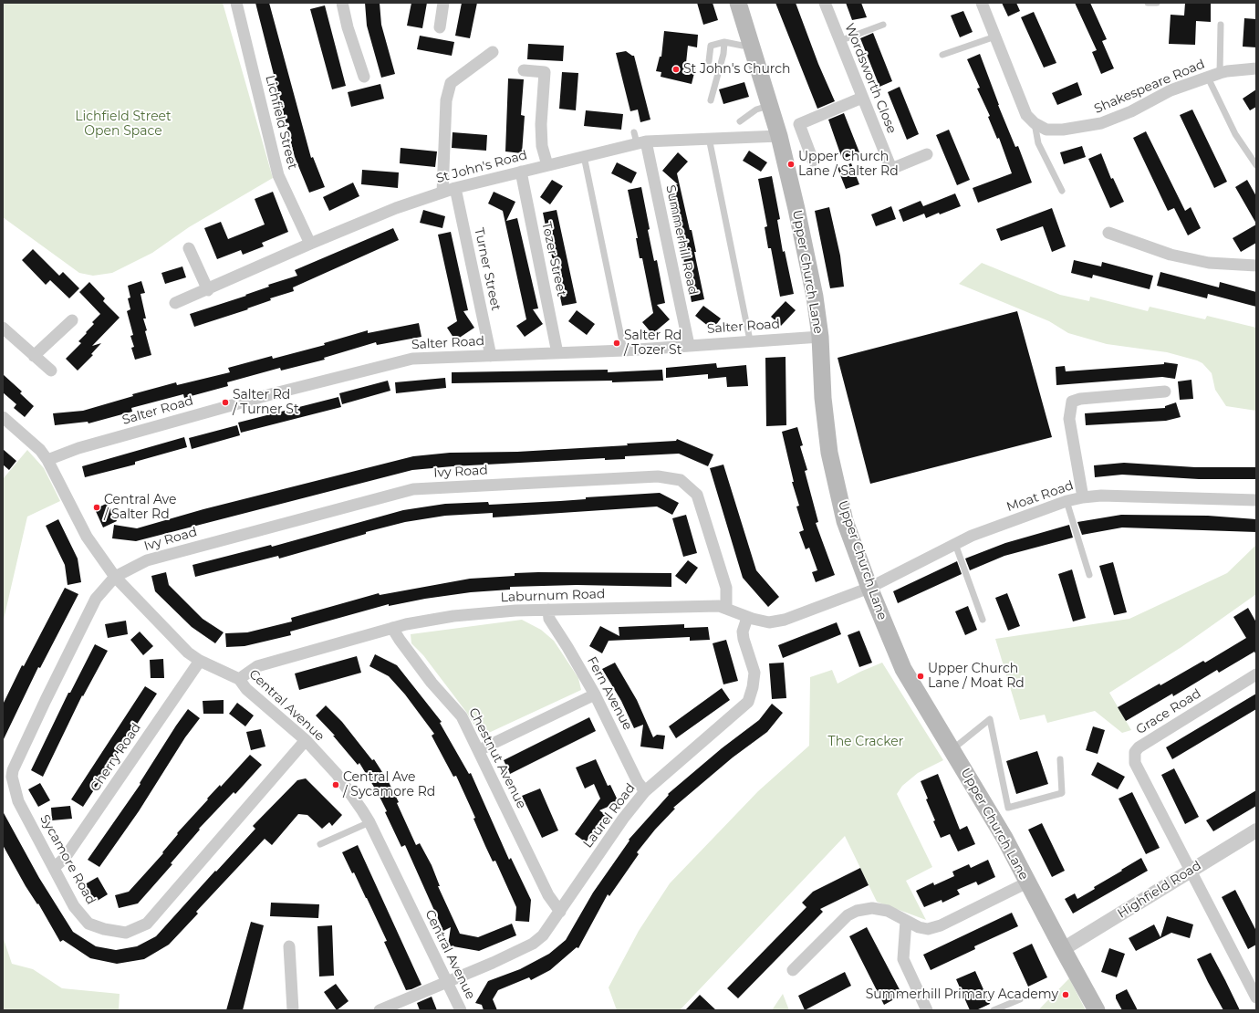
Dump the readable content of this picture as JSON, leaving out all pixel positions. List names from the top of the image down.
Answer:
{
  "streets": {
    "main road": ["Upper Church Lane"],
    "street": [
      "Wordsworth Close",
      "Shakespeare Road",
      "Lichfield Street",
      "St John's Road",
      "Summerhill Road",
      "Tozer Street",
      "Turner Street",
      "Salter Road",
      "Ivy Road",
      "Moat Road",
      "Laburnum Road",
      "Fern Avenue",
      "Central Avenue",
      "Grace Road",
      "Cherry Road",
      "Chestnut Avenue",
      "Laurel Road",
      "Sycamore Road",
      "Highfield Road"
    ]
  },
  "crossings": [
    ["Lichfield Street", "St John's Road"],
    ["St John's Road", "Summerhill Road"],
    ["St John's Road", "Tozer Street"],
    ["St John's Road", "Turner Street"],
    ["St John's Road", "Upper Church Lane"],
    ["Summerhill Road", "Salter Road"],
    ["Tozer Street", "Salter Road"],
    ["Turner Street", "Salter Road"],
    ["Upper Church Lane", "Salter Road"],
    ["Upper Church Lane", "Moat Road"],
    ["Upper Church Lane", "Laburnum Road"],
    ["Upper Church Lane", "Highfield Road"],
    ["Salter Road", "Central Avenue"],
    ["Ivy Road", "Laburnum Road"],
    ["Ivy Road", "Central Avenue"],
    ["Ivy Road", "Sycamore Road"],
    ["Moat Road", "Laburnum Road"],
    ["Laburnum Road", "Fern Avenue"],
    ["Laburnum Road", "Central Avenue"],
    ["Laburnum Road", "Chestnut Avenue"],
    ["Laburnum Road", "Laurel Road"],
    ["Fern Avenue", "Laurel Road"],
    ["Central Avenue", "Cherry Road"],
    ["Central Avenue", "Laurel Road"],
    ["Central Avenue", "Sycamore Road"],
    ["Grace Road", "Highfield Road"],
    ["Cherry Road", "Sycamore Road"],
    ["Chestnut Avenue", "Laurel Road"]
  ],
  "parks": ["Lichfield Street Open Space", "The Cracker"],
  "places": [
    "St John's Church",
    "Upper Church Lane / Salter Rd",
    "Salter Rd / Tozer St",
    "Salter Rd / Turner St",
    "Central Ave / Salter Rd",
    "Upper Church Lane / Moat Rd",
    "Central Ave / Sycamore Rd",
    "Summerhill Primary Academy"
  ]
}
